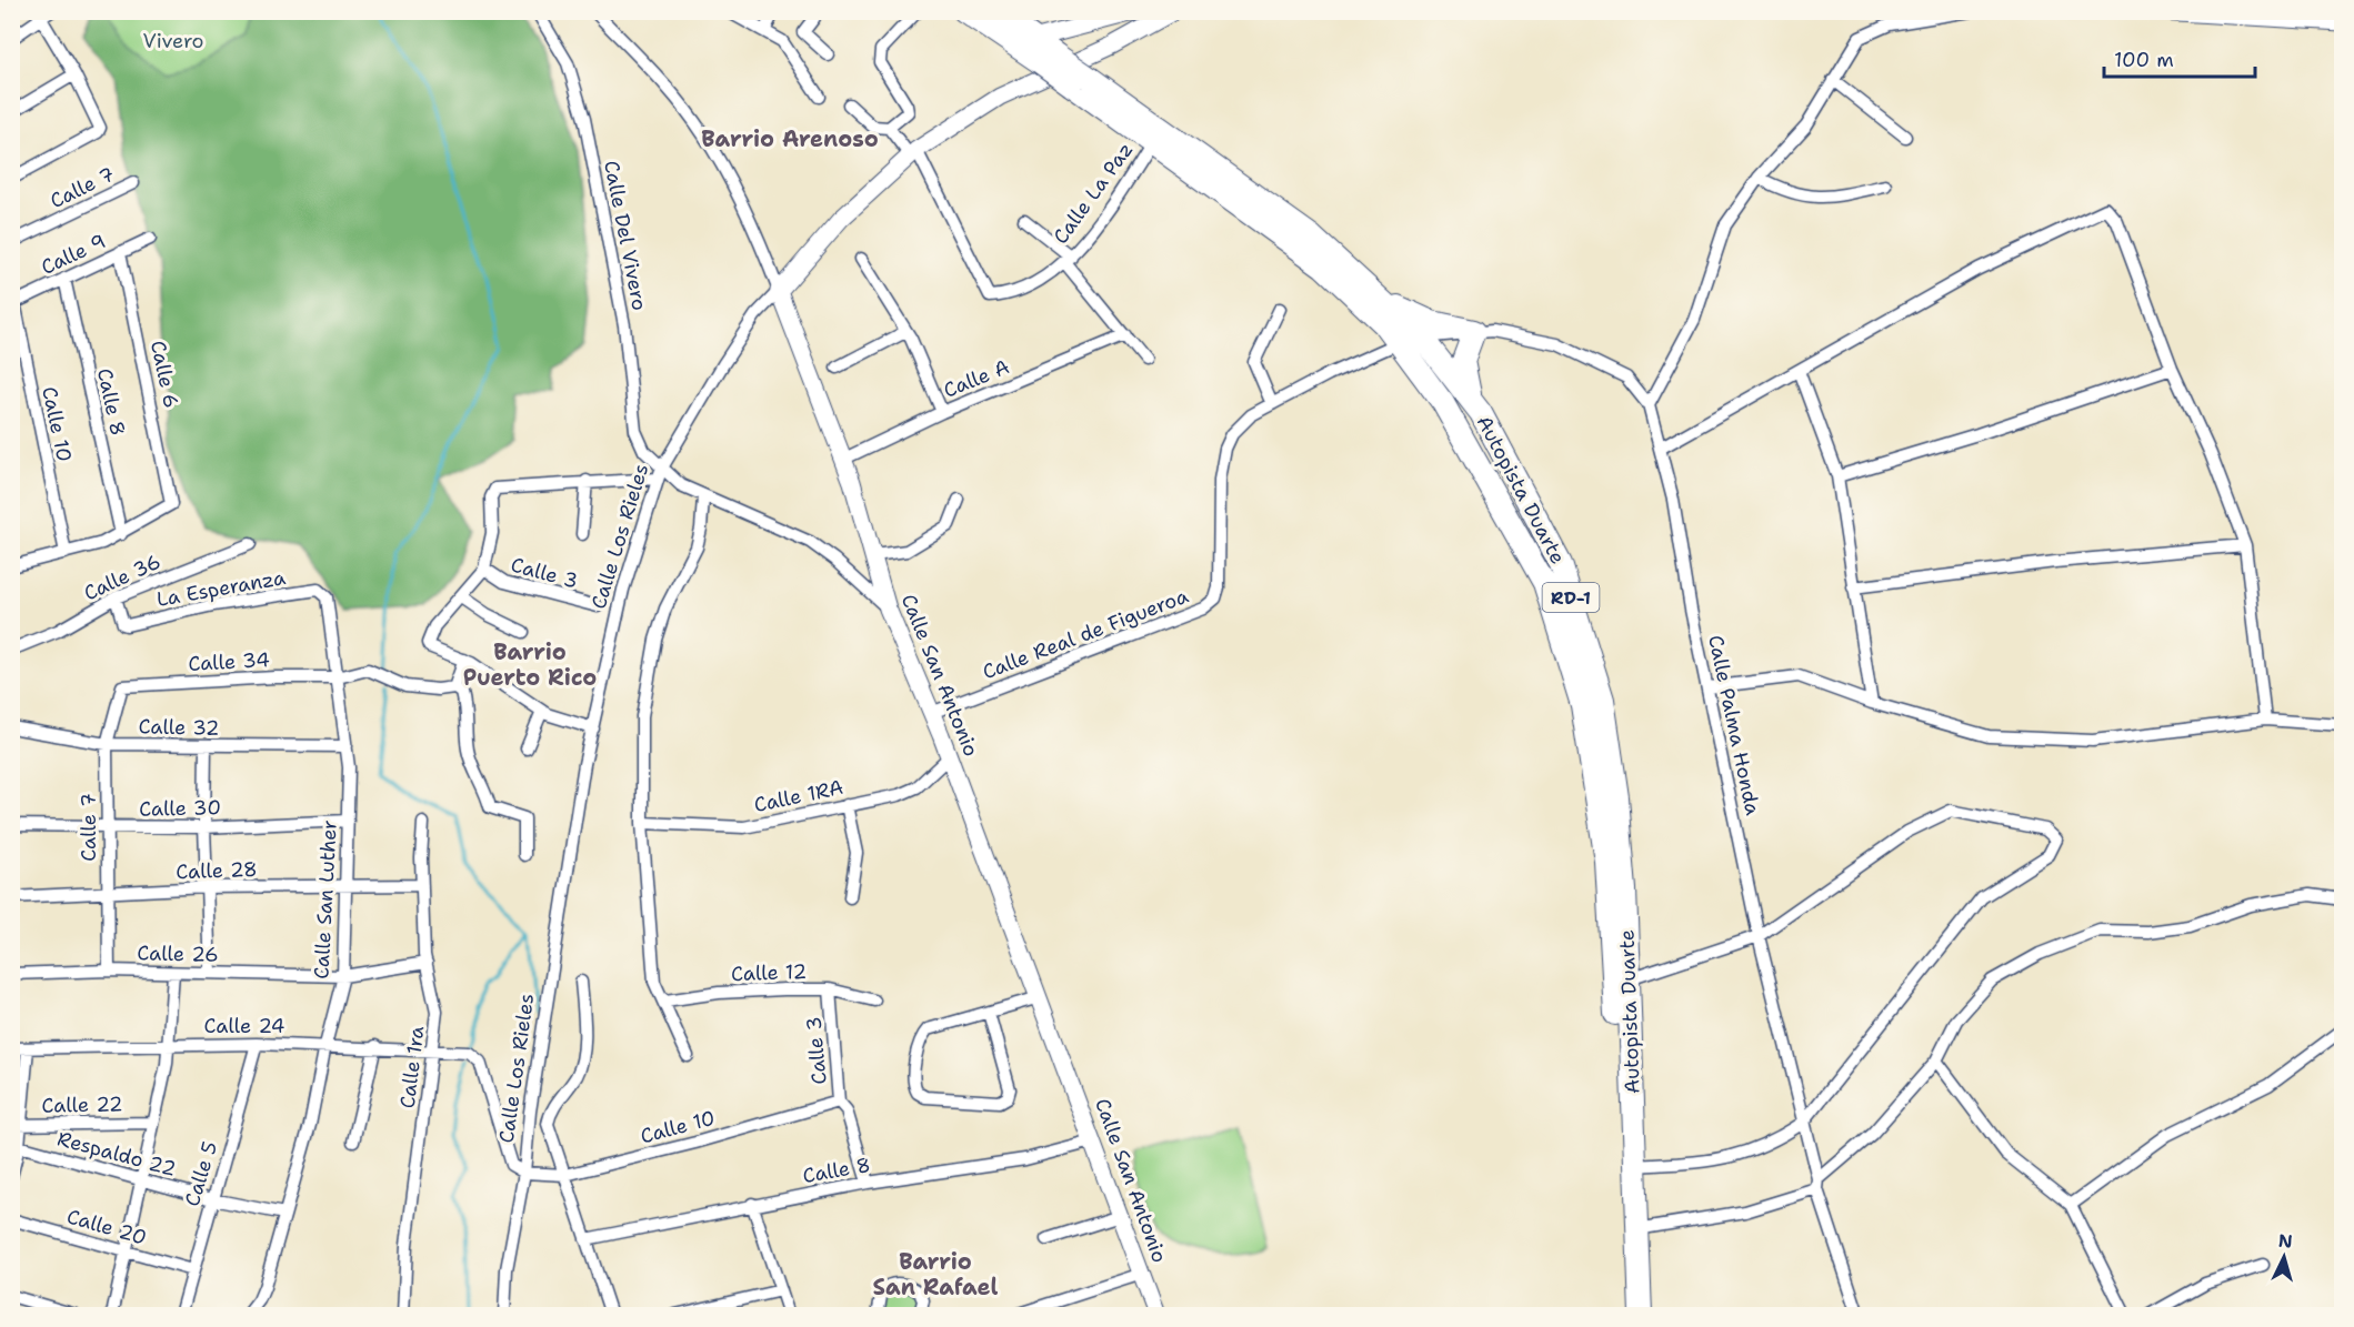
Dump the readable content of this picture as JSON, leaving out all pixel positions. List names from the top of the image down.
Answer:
{
  "streets": {
    "highway": ["Autopista Duarte", "RD-1"],
    "street": [
      "Calle 7",
      "Calle La Paz",
      "Calle Del Vivero",
      "Calle 9",
      "Calle 6",
      "Calle A",
      "Calle 8",
      "Calle 10",
      "Calle Los Rieles",
      "Calle 3",
      "Calle 36",
      "La Esperanza",
      "Calle Real de Figueroa",
      "Calle 34",
      "Calle San Antonio",
      "Calle Palma Honda",
      "Calle 32",
      "Calle 1RA",
      "Calle 30",
      "Calle 28",
      "Calle San Luther",
      "Calle 26",
      "Calle 12",
      "Calle 24",
      "Calle 1ra",
      "Calle 22",
      "Respaldo 22",
      "Calle 5",
      "Calle 20"
    ]
  },
  "crossings": [
    ["Calle 7", "Calle 34"],
    ["Calle 7", "Calle 32"],
    ["Calle 7", "Calle 30"],
    ["Calle 7", "Calle 28"],
    ["Calle 7", "Calle 26"],
    ["Calle La Paz", "Autopista Duarte"],
    ["Calle La Paz", "Calle Los Rieles"],
    ["Calle Del Vivero", "Calle Los Rieles"],
    ["Calle Del Vivero", "Calle San Antonio"],
    ["Calle 9", "Calle 6"],
    ["Calle 9", "Calle 8"],
    ["Calle 9", "Calle 10"],
    ["Calle 6", "Calle 8"],
    ["Calle A", "Calle San Antonio"],
    ["Calle 8", "Calle 3"],
    ["Calle 8", "Calle San Antonio"],
    ["Calle 10", "Calle Los Rieles"],
    ["Calle 10", "Calle 3"],
    ["Calle 10", "Calle 24"],
    ["Autopista Duarte", "RD-1"],
    ["Autopista Duarte", "Calle Real de Figueroa"],
    ["Autopista Duarte", "Calle Palma Honda"],
    ["Calle Los Rieles", "RD-1"],
    ["Calle Los Rieles", "Calle San Antonio"],
    ["Calle Los Rieles", "Calle 24"],
    ["Calle 3", "Calle 12"],
    ["Calle 36", "La Esperanza"],
    ["La Esperanza", "Calle San Luther"],
    ["Calle Real de Figueroa", "Calle San Antonio"],
    ["Calle Real de Figueroa", "Calle Palma Honda"],
    ["Calle 34", "Calle San Luther"],
    ["Calle San Antonio", "Calle 1RA"],
    ["Calle 32", "Calle San Luther"],
    ["Calle 30", "Calle San Luther"],
    ["Calle 28", "Calle San Luther"],
    ["Calle 28", "Calle 1ra"],
    ["Calle San Luther", "Calle 26"],
    ["Calle San Luther", "Calle 24"],
    ["Calle San Luther", "Respaldo 22"],
    ["Calle 26", "Calle 1ra"],
    ["Calle 24", "Calle 1ra"],
    ["Calle 24", "Calle 5"],
    ["Respaldo 22", "Calle 5"],
    ["Calle 5", "Calle 20"]
  ],
  "districts": ["Barrio Arenoso", "Barrio Puerto Rico", "Barrio San Rafael"],
  "parks": ["Vivero"],
  "scale_bar": "100 m",
  "north": "top"
}
